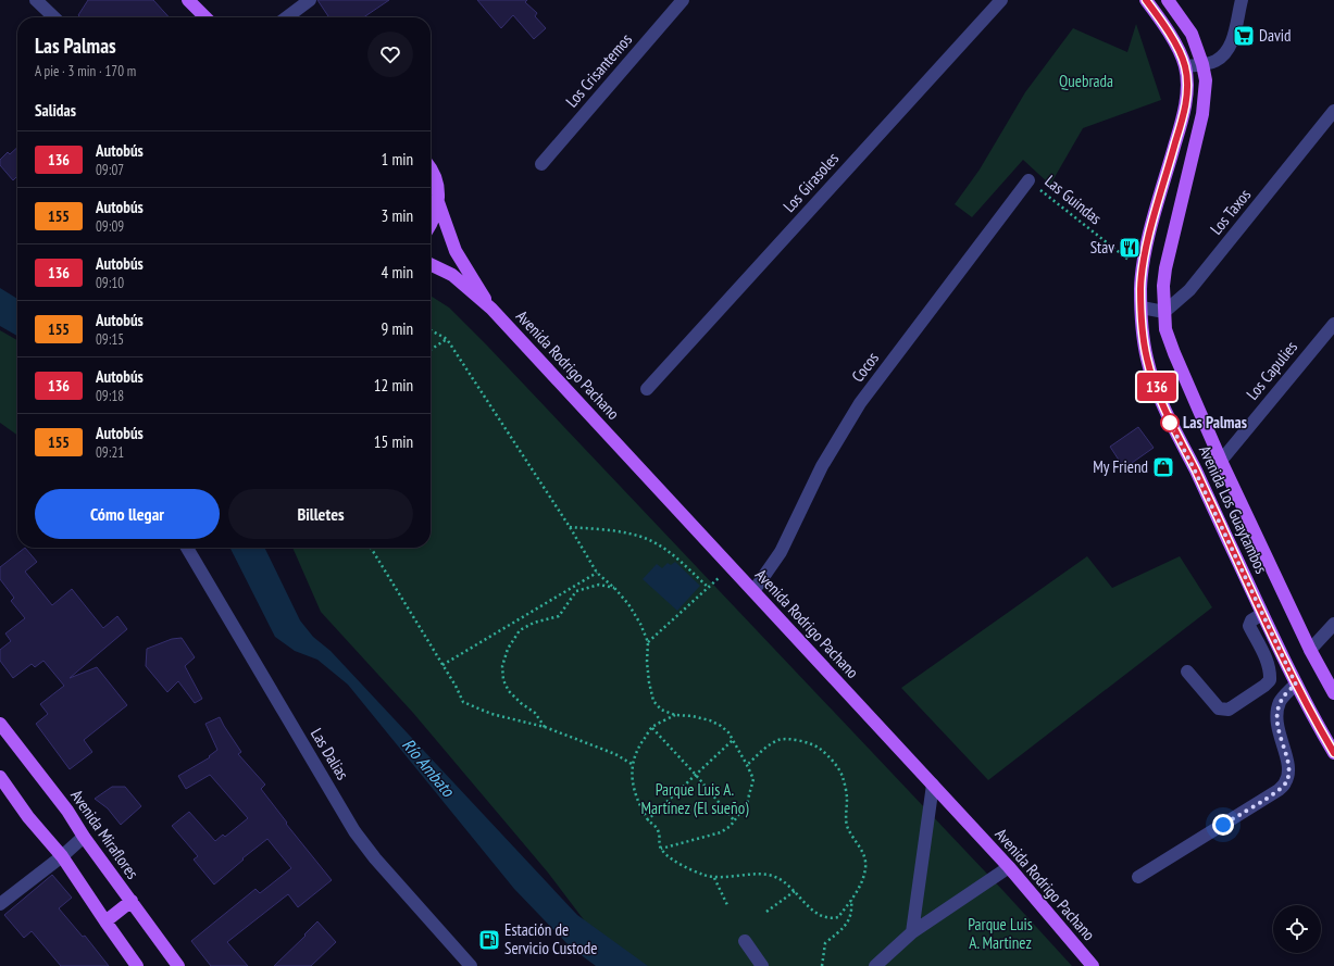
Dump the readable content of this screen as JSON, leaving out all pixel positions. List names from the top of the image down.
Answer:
{
  "streets": {
    "main road": ["Avenida Rodrigo Pachano", "Avenida Los Guaytambos", "Avenida Miraflores"],
    "street": [
      "Los Crisantemos",
      "Los Girasoles",
      "Los Taxos",
      "Cocos",
      "Los Capulies",
      "Las Dalias"
    ],
    "path": ["Las Guindas"]
  },
  "crossings": [
    ["Las Guindas", "Cocos"],
    ["Las Guindas", "Avenida Los Guaytambos"],
    ["Los Taxos", "Avenida Los Guaytambos"],
    ["Avenida Rodrigo Pachano", "Cocos"],
    ["Los Capulies", "Avenida Los Guaytambos"]
  ],
  "water": ["Río Ambato"],
  "parks": ["Quebrada", "Parque Luis A. Martínez (El sueño)", "Parque Luis A. Martinez"],
  "places": {
    "supermarket": ["David"],
    "restaurant": ["Stav"],
    "other": ["Las Palmas"],
    "shop": ["My Friend"],
    "fuel station": ["Estación de Servicio Custode"]
  },
  "lines": ["bus line 136"],
  "page": {
    "on_map": "136",
    "heading": [
      ["Las Palmas", "A pie · 3 min · 170 m"],
      "Salidas"
    ],
    "list": [
      {
        "mark": "136",
        "name": "Autobús",
        "note": "09:07",
        "value": "1 min"
      },
      {
        "mark": "155",
        "name": "Autobús",
        "note": "09:09",
        "value": "3 min"
      },
      {
        "mark": "136",
        "name": "Autobús",
        "note": "09:10",
        "value": "4 min"
      },
      {
        "mark": "155",
        "name": "Autobús",
        "note": "09:15",
        "value": "9 min"
      },
      {
        "mark": "136",
        "name": "Autobús",
        "note": "09:18",
        "value": "12 min"
      },
      {
        "mark": "155",
        "name": "Autobús",
        "note": "09:21",
        "value": "15 min"
      }
    ],
    "buttons": ["Cómo llegar", "Billetes"]
  }
}
